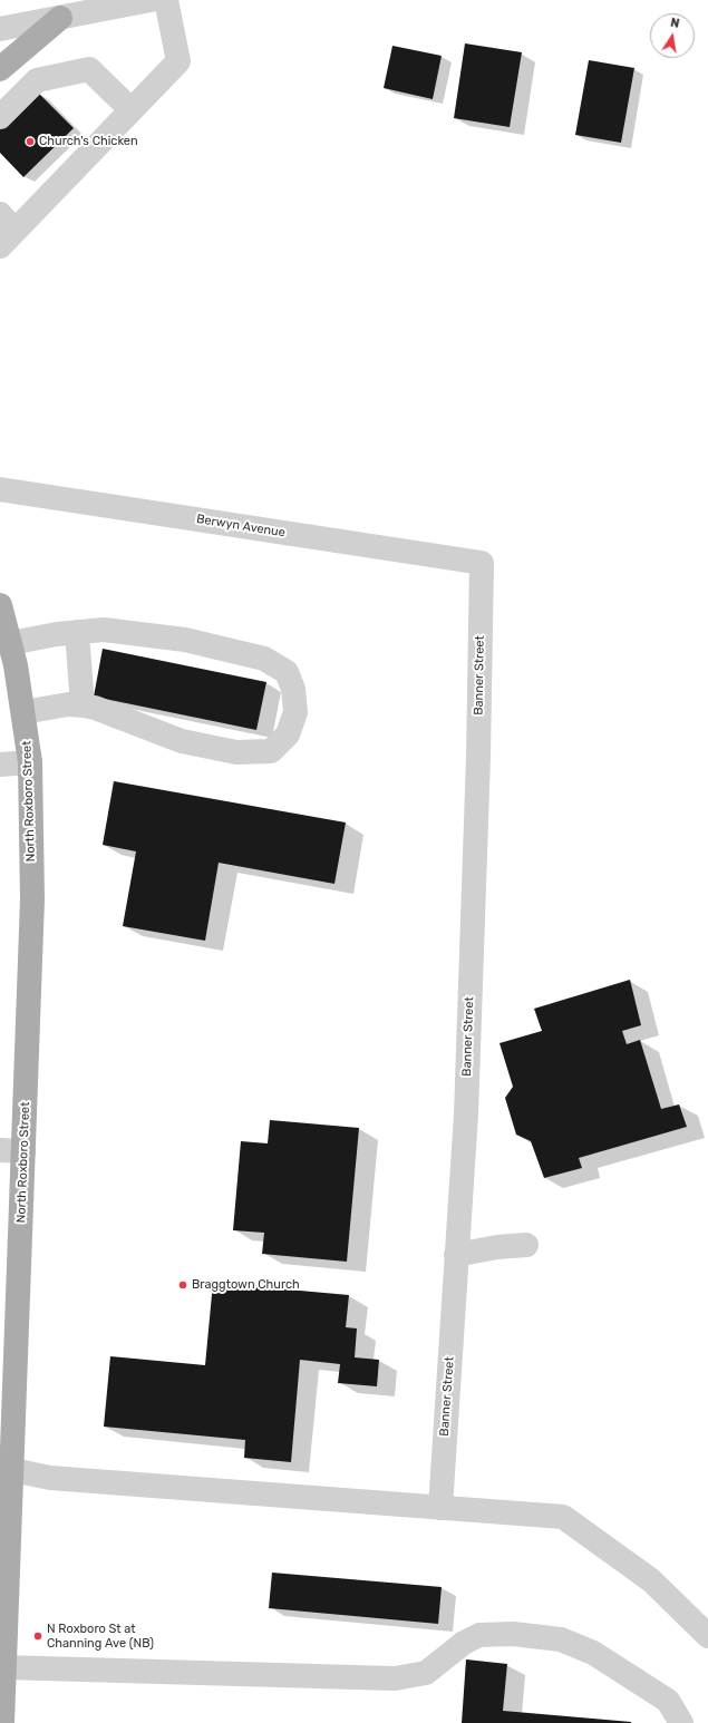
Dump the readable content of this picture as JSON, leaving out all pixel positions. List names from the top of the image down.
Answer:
{
  "streets": {
    "main road": ["North Roxboro Street"],
    "street": ["Berwyn Avenue", "Banner Street"]
  },
  "crossings": [
    ["Berwyn Avenue", "Banner Street"]
  ],
  "places": ["Church's Chicken", "Braggtown Church", "N Roxboro St at Channing Ave (NB)"],
  "north": "top"
}
